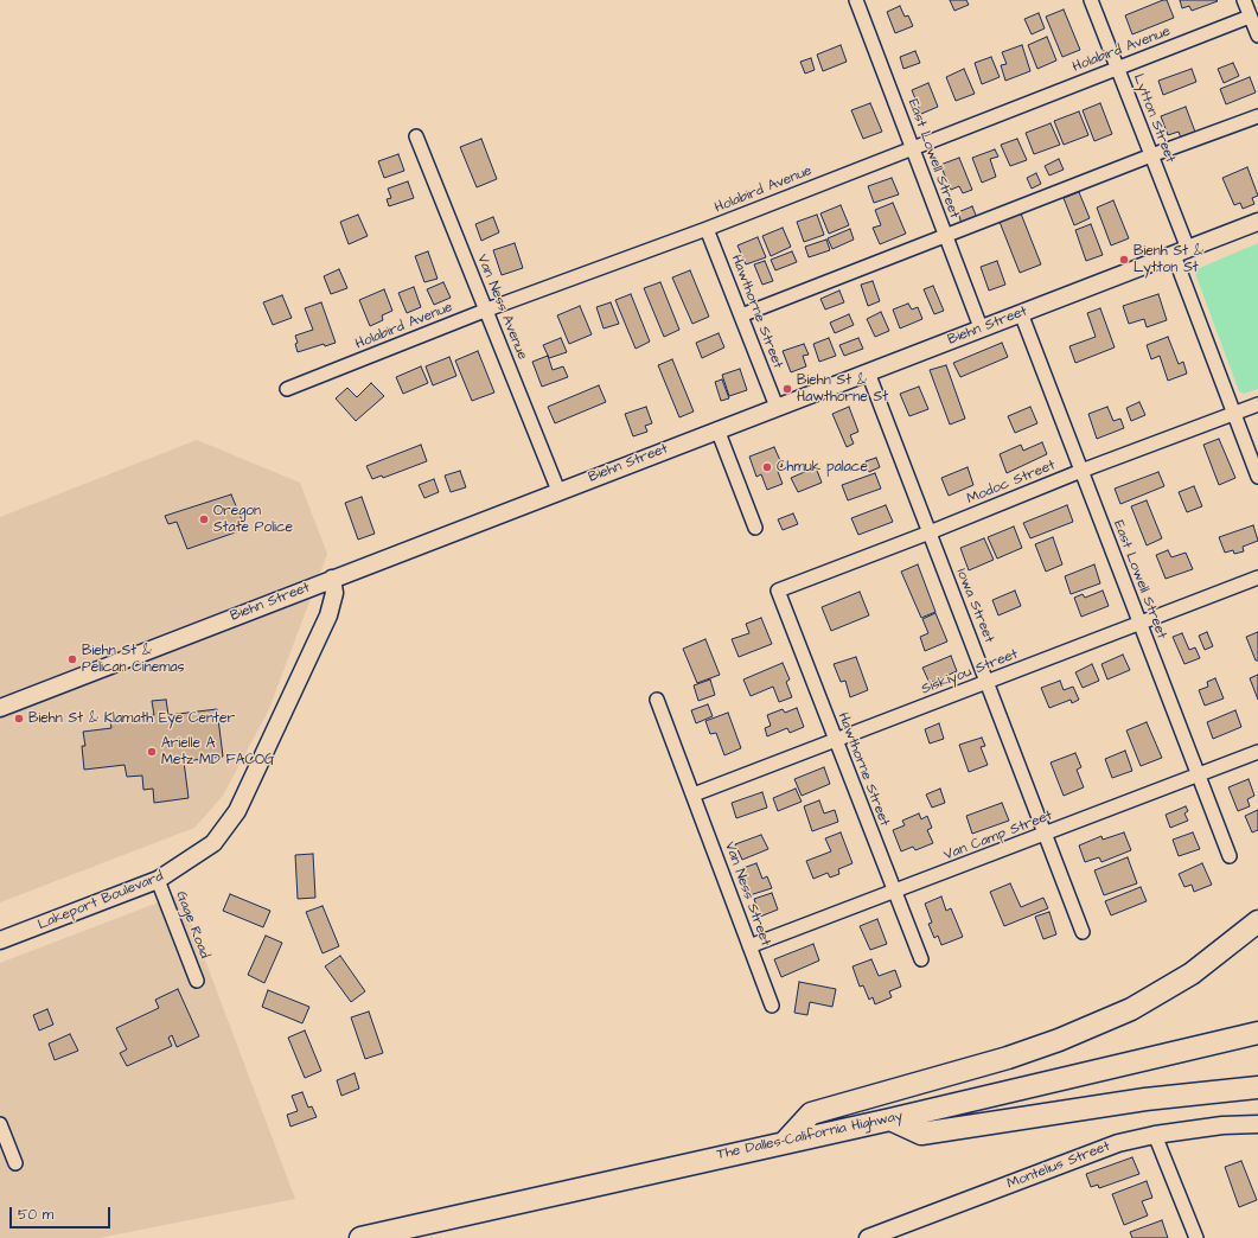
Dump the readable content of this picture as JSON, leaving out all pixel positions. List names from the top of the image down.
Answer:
{
  "streets": {
    "highway": ["The Dalles-California Highway"],
    "street": [
      "Holabird Avenue",
      "Lytton Street",
      "East Lowell Street",
      "Van Ness Avenue",
      "Hawthorne Street",
      "Biehn Street",
      "Modoc Street",
      "Iowa Street",
      "Siskiyou Street",
      "Van Camp Street",
      "Van Ness Street",
      "Lakeport Boulevard",
      "Gage Road",
      "Montelius Street"
    ]
  },
  "crossings": [
    ["Holabird Avenue", "Lytton Street"],
    ["Holabird Avenue", "East Lowell Street"],
    ["Holabird Avenue", "Van Ness Avenue"],
    ["Holabird Avenue", "Hawthorne Street"],
    ["Lytton Street", "Biehn Street"],
    ["Lytton Street", "Modoc Street"],
    ["East Lowell Street", "Biehn Street"],
    ["East Lowell Street", "Modoc Street"],
    ["East Lowell Street", "Siskiyou Street"],
    ["East Lowell Street", "Van Camp Street"],
    ["Van Ness Avenue", "Biehn Street"],
    ["Hawthorne Street", "Biehn Street"],
    ["Hawthorne Street", "Modoc Street"],
    ["Hawthorne Street", "Siskiyou Street"],
    ["Hawthorne Street", "Van Camp Street"],
    ["Biehn Street", "Iowa Street"],
    ["Biehn Street", "Lakeport Boulevard"],
    ["Modoc Street", "Iowa Street"],
    ["Iowa Street", "Siskiyou Street"],
    ["Iowa Street", "Van Camp Street"],
    ["Siskiyou Street", "Van Ness Street"],
    ["Van Camp Street", "Van Ness Street"],
    ["Lakeport Boulevard", "Gage Road"]
  ],
  "places": [
    "Bienh St & Lytton St",
    "Biehn St & Hawthorne St",
    "Chmuk palace",
    "Oregon State Police",
    "Biehn St & Pelican Cinemas",
    "Biehn St & Klamath Eye Center",
    "Arielle A Metz MD FACOG"
  ],
  "scale_bar": "50 m"
}
